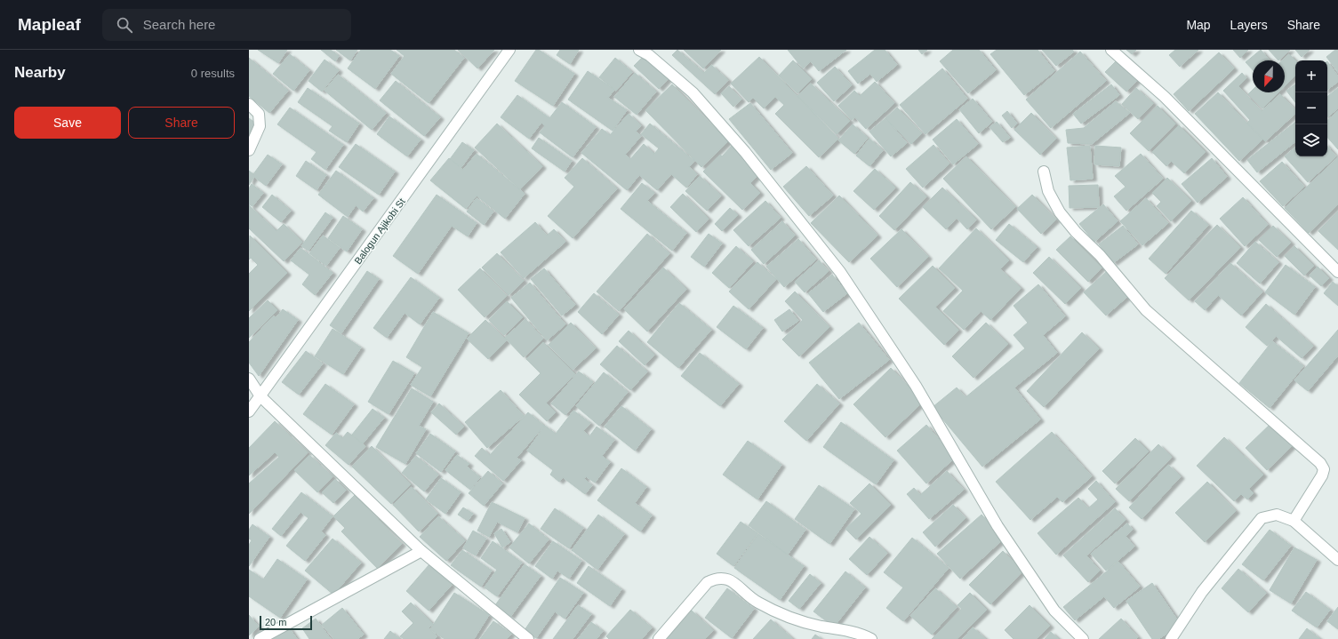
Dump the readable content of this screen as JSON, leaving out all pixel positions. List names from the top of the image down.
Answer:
{
  "streets": {
    "street": ["Balogun Ajikobi St"]
  },
  "scale_bar": "20 m",
  "north": "bottom",
  "page": {
    "header": "Mapleaf",
    "search": "Search here",
    "nav": ["Map", "Layers", "Share"],
    "heading": ["Nearby", "0 results"],
    "map_buttons": ["+", "−"],
    "buttons": ["Save", "Share"],
    "scale": "20 m"
  }
}
